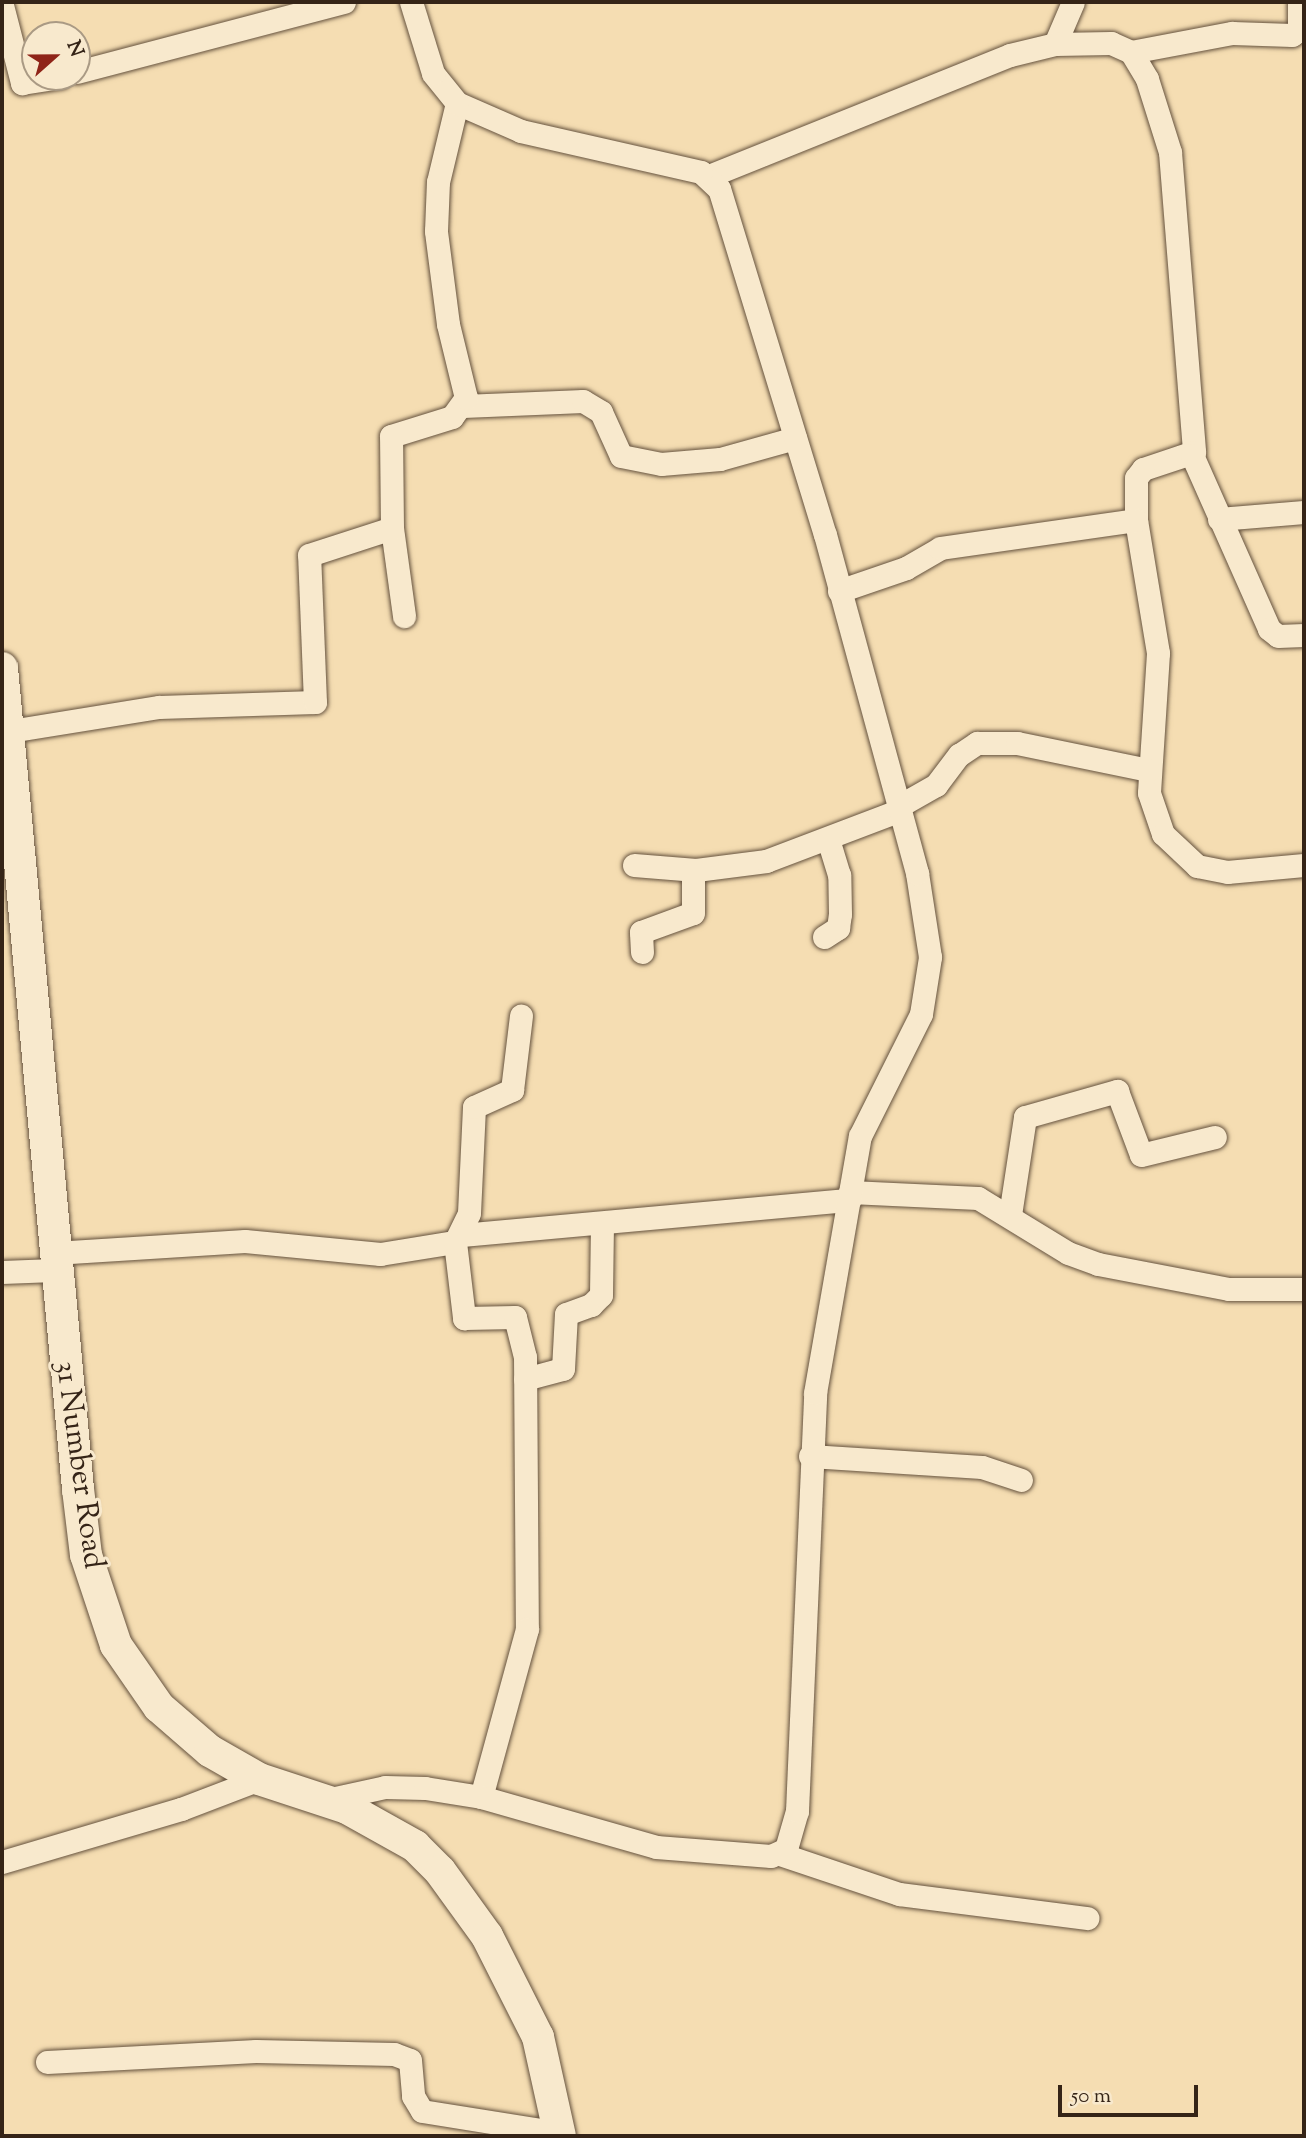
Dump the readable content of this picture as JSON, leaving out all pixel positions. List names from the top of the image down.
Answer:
{
  "streets": {
    "main road": ["31 Number Road"]
  },
  "scale_bar": "50 m",
  "north": "right"
}
